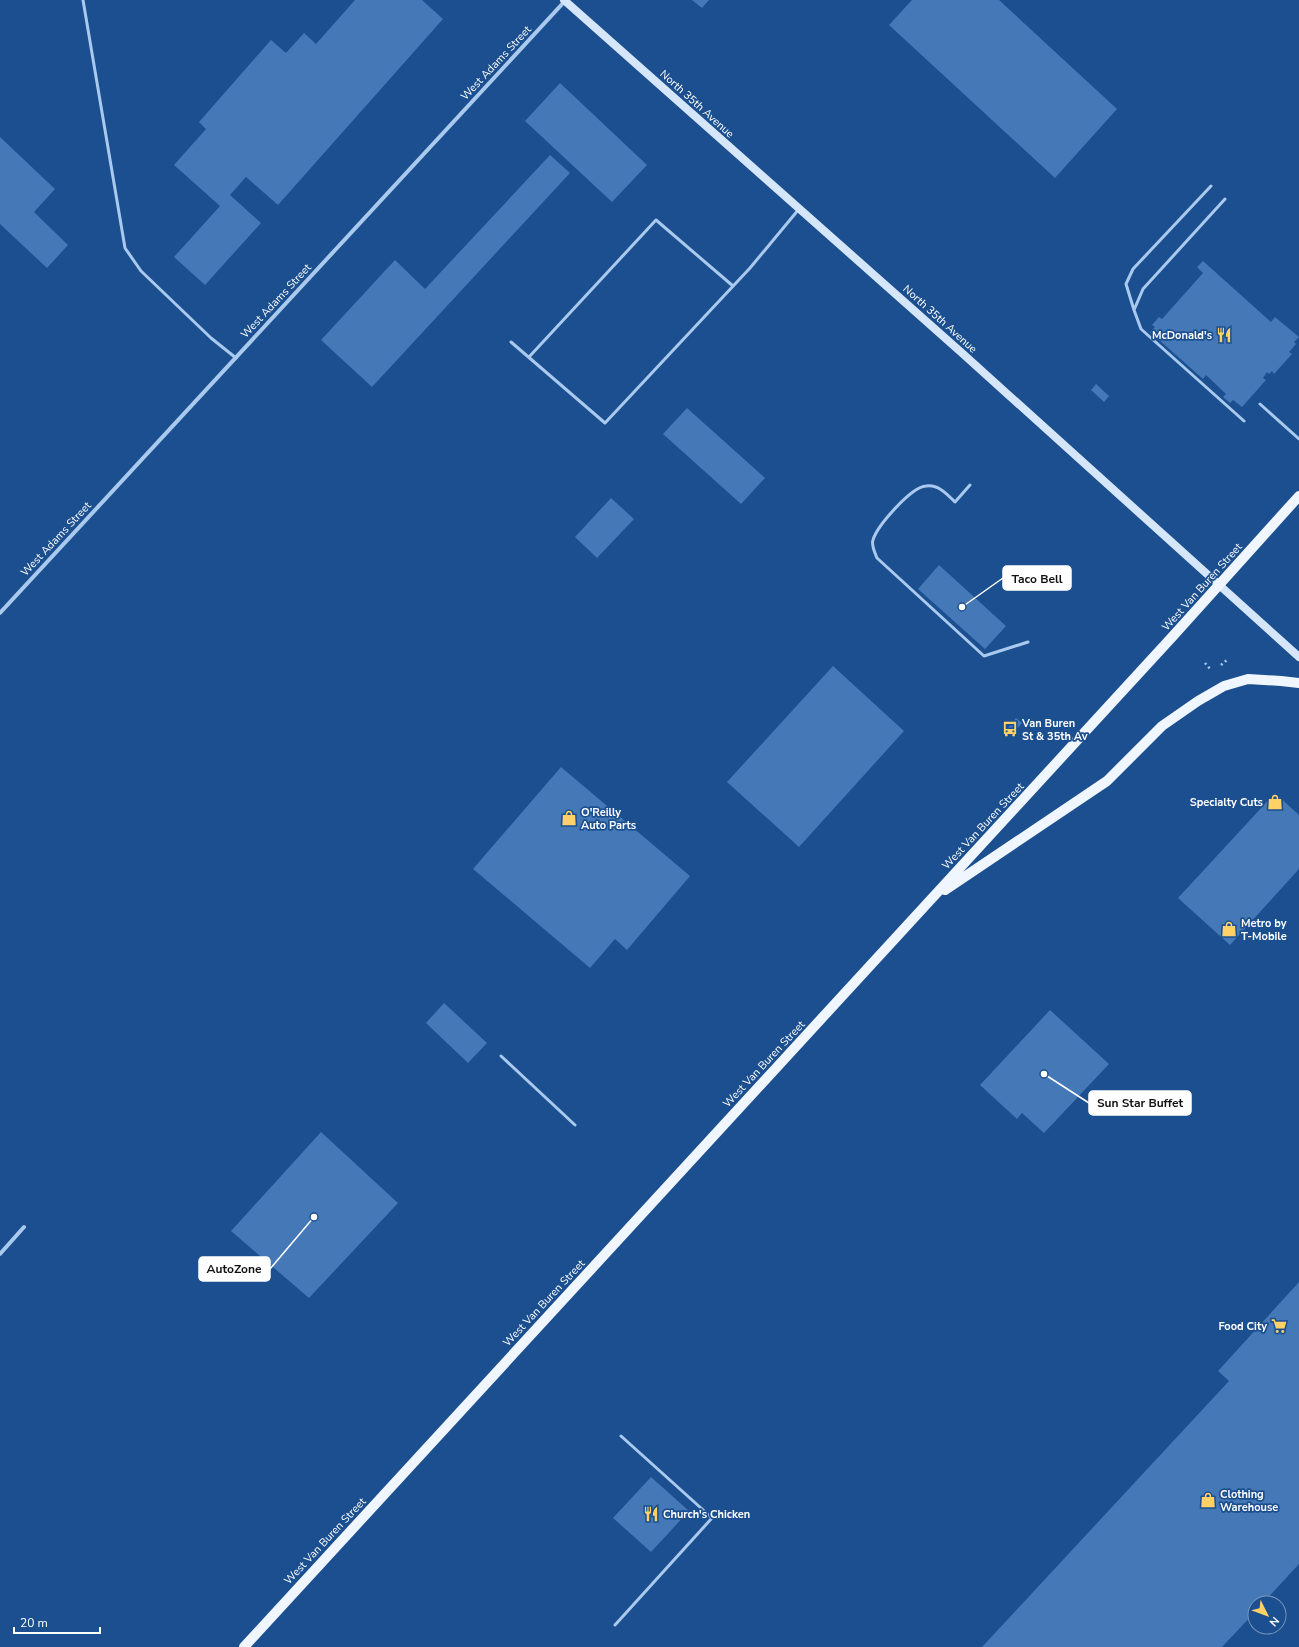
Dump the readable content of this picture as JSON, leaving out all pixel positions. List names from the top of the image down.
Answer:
{
  "streets": {
    "main road": ["North 35th Avenue", "West Van Buren Street"],
    "street": ["West Adams Street"]
  },
  "crossings": [
    ["West Adams Street", "North 35th Avenue"],
    ["North 35th Avenue", "West Van Buren Street"]
  ],
  "places": {
    "restaurant": ["McDonald's", "Church's Chicken"],
    "other": ["Taco Bell", "Sun Star Buffet", "AutoZone"],
    "bus stop": ["Van Buren St & 35th Av"],
    "shop": [
      "Specialty Cuts",
      "O'Reilly Auto Parts",
      "Metro by T-Mobile",
      "Clothing Warehouse"
    ],
    "supermarket": ["Food City"]
  },
  "scale_bar": "20 m",
  "north": "bottom right"
}
